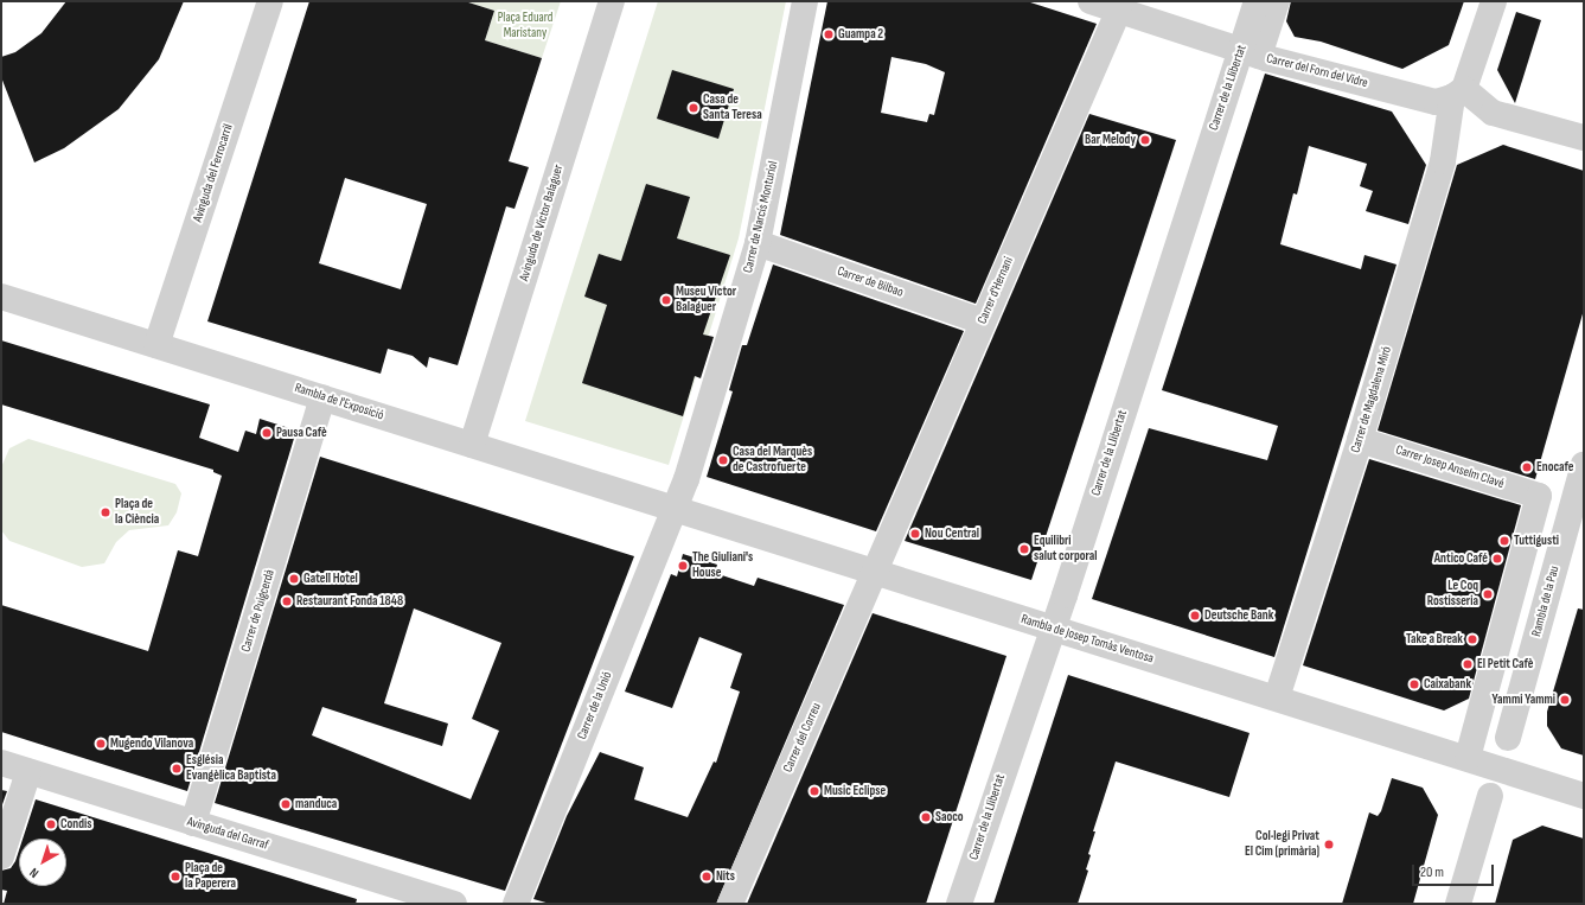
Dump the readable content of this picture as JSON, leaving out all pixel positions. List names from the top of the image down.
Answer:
{
  "streets": {
    "street": [
      "Carrer del Forn del Vidre",
      "Carrer de la Llibertat",
      "Avinguda del Ferrocarril",
      "Carrer de Narcís Monturiol",
      "Avinguda de Víctor Balaguer",
      "Carrer de Bilbao",
      "Carrer d'Hernani",
      "Carrer de Magdalena Miró",
      "Rambla de l'Exposició",
      "Carrer Josep Anselm Clavé",
      "Rambla de la Pau",
      "Carrer de Puigcerdà",
      "Rambla de Josep Tomàs Ventosa",
      "Carrer de la Unió",
      "Carrer del Correu",
      "Avinguda del Garraf"
    ]
  },
  "crossings": [
    ["Carrer del Forn del Vidre", "Carrer de la Llibertat"],
    ["Carrer del Forn del Vidre", "Carrer d'Hernani"],
    ["Carrer del Forn del Vidre", "Carrer de Magdalena Miró"],
    ["Carrer de la Llibertat", "Rambla de Josep Tomàs Ventosa"],
    ["Avinguda del Ferrocarril", "Rambla de l'Exposició"],
    ["Carrer de Narcís Monturiol", "Carrer de Bilbao"],
    ["Carrer de Narcís Monturiol", "Rambla de l'Exposició"],
    ["Carrer de Narcís Monturiol", "Rambla de Josep Tomàs Ventosa"],
    ["Carrer de Narcís Monturiol", "Carrer de la Unió"],
    ["Avinguda de Víctor Balaguer", "Rambla de l'Exposició"],
    ["Carrer de Bilbao", "Carrer d'Hernani"],
    ["Carrer d'Hernani", "Rambla de Josep Tomàs Ventosa"],
    ["Carrer d'Hernani", "Carrer del Correu"],
    ["Carrer de Magdalena Miró", "Carrer Josep Anselm Clavé"],
    ["Carrer de Magdalena Miró", "Rambla de Josep Tomàs Ventosa"],
    ["Rambla de l'Exposició", "Carrer de Puigcerdà"],
    ["Rambla de l'Exposició", "Rambla de Josep Tomàs Ventosa"],
    ["Rambla de l'Exposició", "Carrer de la Unió"],
    ["Carrer Josep Anselm Clavé", "Rambla de Josep Tomàs Ventosa"],
    ["Carrer de Puigcerdà", "Avinguda del Garraf"],
    ["Rambla de Josep Tomàs Ventosa", "Carrer de la Unió"],
    ["Rambla de Josep Tomàs Ventosa", "Carrer del Correu"]
  ],
  "parks": ["Plaça Eduard Maristany"],
  "places": [
    "Guampa 2",
    "Casa de Santa Teresa",
    "Bar Melody",
    "Museu Víctor Balaguer",
    "Pausa Cafè",
    "Casa del Marquès de Castrofuerte",
    "Enocafe",
    "Plaça de la Ciència",
    "Nou Central",
    "Tuttigusti",
    "Equilibri salut corporal",
    "Antico Café",
    "The Giuliani's House",
    "Gatell Hotel",
    "Le Coq Rostisseria",
    "Restaurant Fonda 1848",
    "Deutsche Bank",
    "Take a Break",
    "El Petit Cafè",
    "Caixabank",
    "Yammi Yammi",
    "Mugendo Vilanova",
    "Església Evangèlica Baptista",
    "Music Eclipse",
    "manduca",
    "Saoco",
    "Condis",
    "Col·legi Privat El Cim (primària)",
    "Plaça de la Paperera",
    "Nits"
  ],
  "scale_bar": "20 m",
  "north": "bottom left"
}
